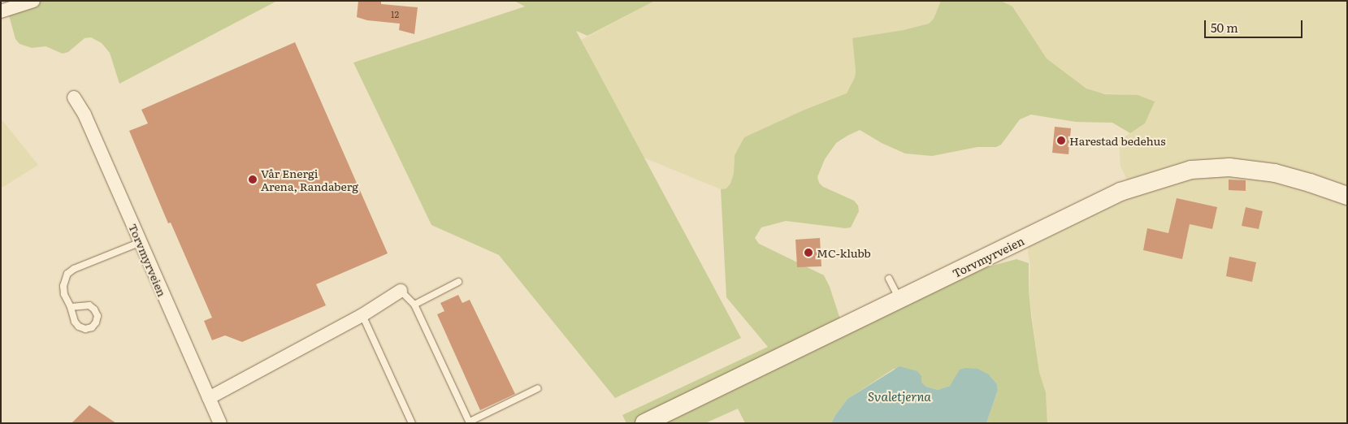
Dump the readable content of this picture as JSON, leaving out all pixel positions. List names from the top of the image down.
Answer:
{
  "streets": {
    "main road": ["Torvmyrveien"]
  },
  "water": ["Svaletjerna"],
  "places": ["Harestad bedehus", "Vår Energi Arena, Randaberg", "MC-klubb"],
  "house_numbers": ["12"],
  "scale_bar": "50 m"
}
